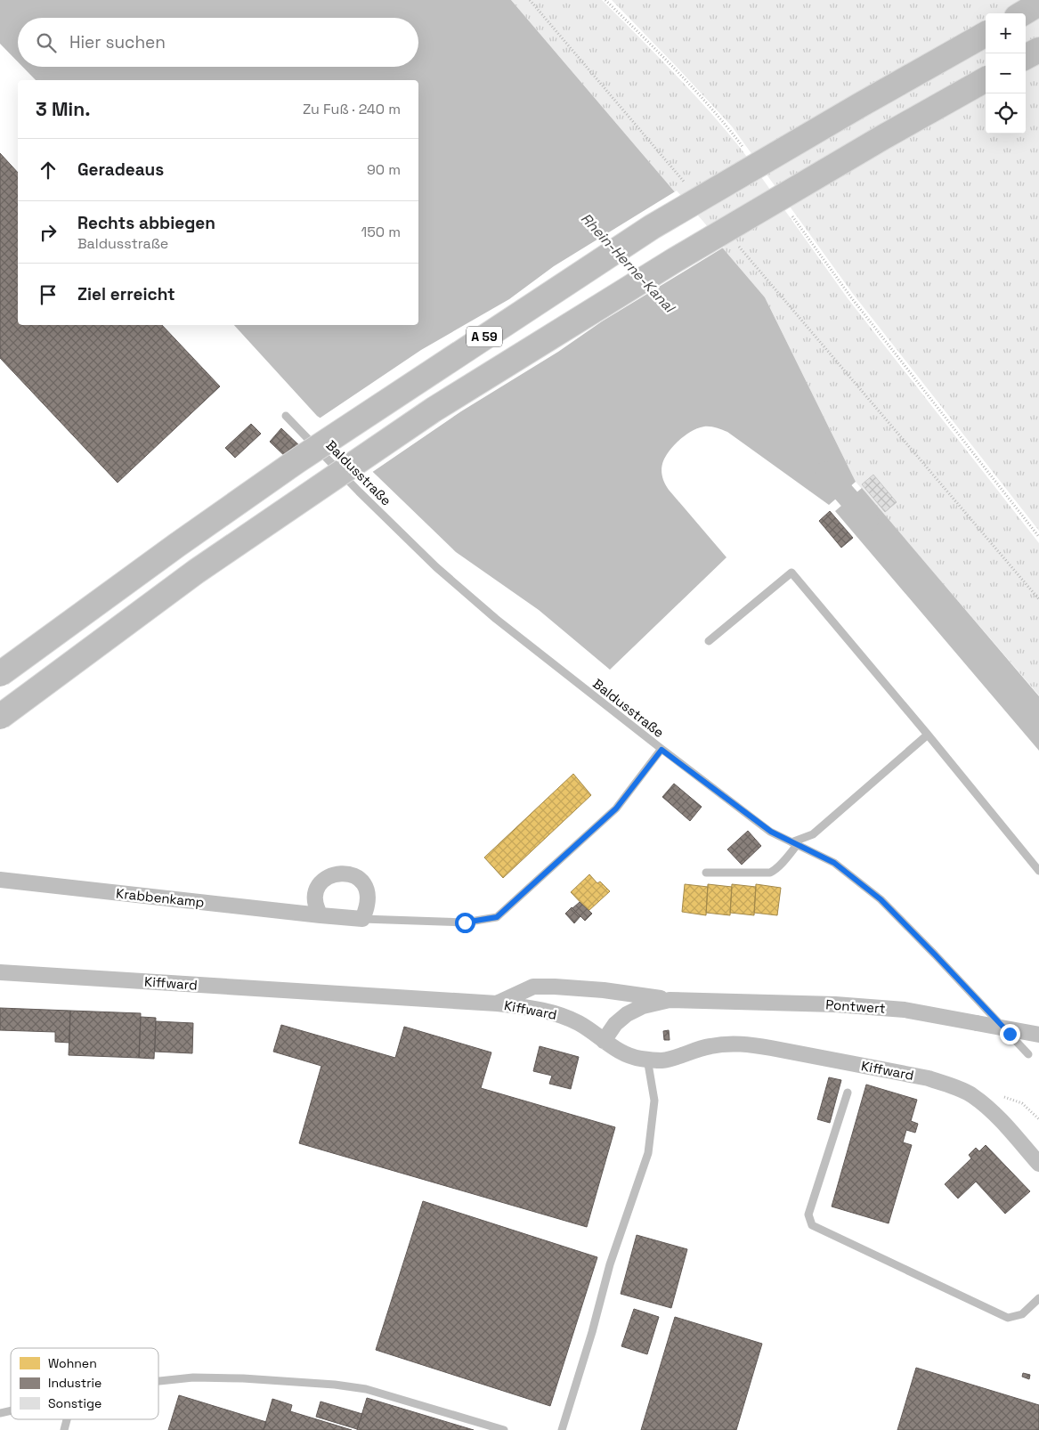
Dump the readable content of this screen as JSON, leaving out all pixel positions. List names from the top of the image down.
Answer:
{
  "streets": {
    "highway": ["A 59"],
    "street": ["Krabbenkamp", "Kiffward", "Pontwert"],
    "lane": ["Baldusstraße"]
  },
  "crossings": [
    ["Kiffward", "Pontwert"]
  ],
  "water": ["Rhein-Herne-Kanal"],
  "legend": ["Wohnen", "Industrie", "Sonstige"],
  "page": {
    "map_buttons": ["+", "−"],
    "search": "Hier suchen",
    "heading": ["3 Min.", "Zu Fuß · 240 m"],
    "list": [
      ["Geradeaus", "90 m"],
      ["Rechts abbiegen", "Baldusstraße", "150 m"],
      "Ziel erreicht"
    ]
  }
}
